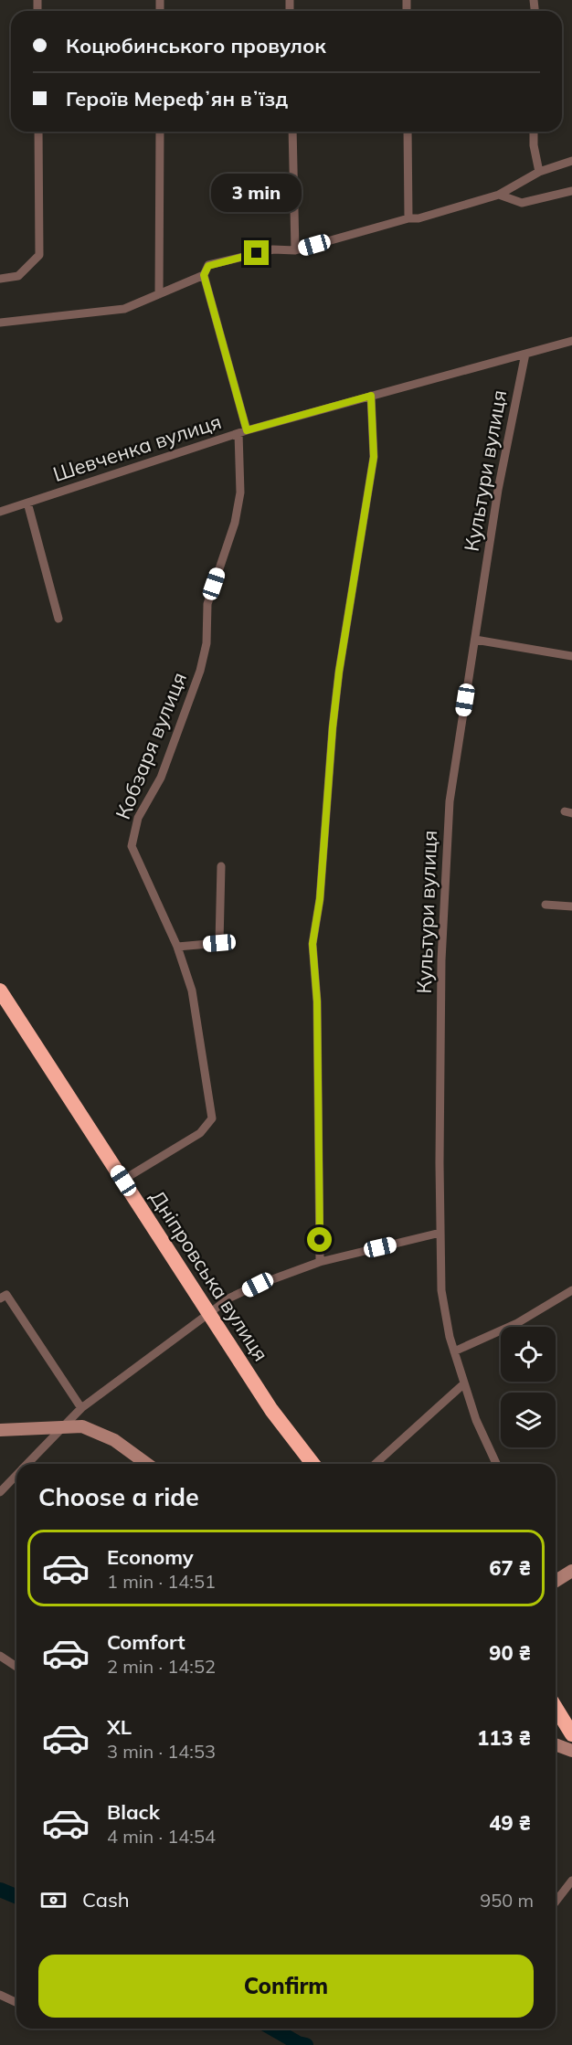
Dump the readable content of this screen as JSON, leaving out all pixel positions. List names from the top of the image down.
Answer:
{
  "streets": {
    "highway": ["Дніпровська вулиця"],
    "street": ["Шевченка вулиця", "Культури вулиця", "Кобзаря вулиця"]
  },
  "crossings": [
    ["Шевченка вулиця", "Культури вулиця"],
    ["Шевченка вулиця", "Кобзаря вулиця"],
    ["Кобзаря вулиця", "Дніпровська вулиця"]
  ],
  "page": {
    "banner": ["Коцюбинського провулок", "Героїв Мерефʼян вʼїзд"],
    "bubble": "3 min",
    "heading": "Choose a ride",
    "list": [
      {
        "name": "Economy",
        "note": "1 min · 14:51",
        "value": "67 ₴"
      },
      {
        "name": "Comfort",
        "note": "2 min · 14:52",
        "value": "90 ₴"
      },
      {
        "name": "XL",
        "note": "3 min · 14:53",
        "value": "113 ₴"
      },
      {
        "name": "Black",
        "note": "4 min · 14:54",
        "value": "49 ₴"
      }
    ],
    "pay": ["Cash", "950 m"],
    "buttons": "Confirm"
  }
}
